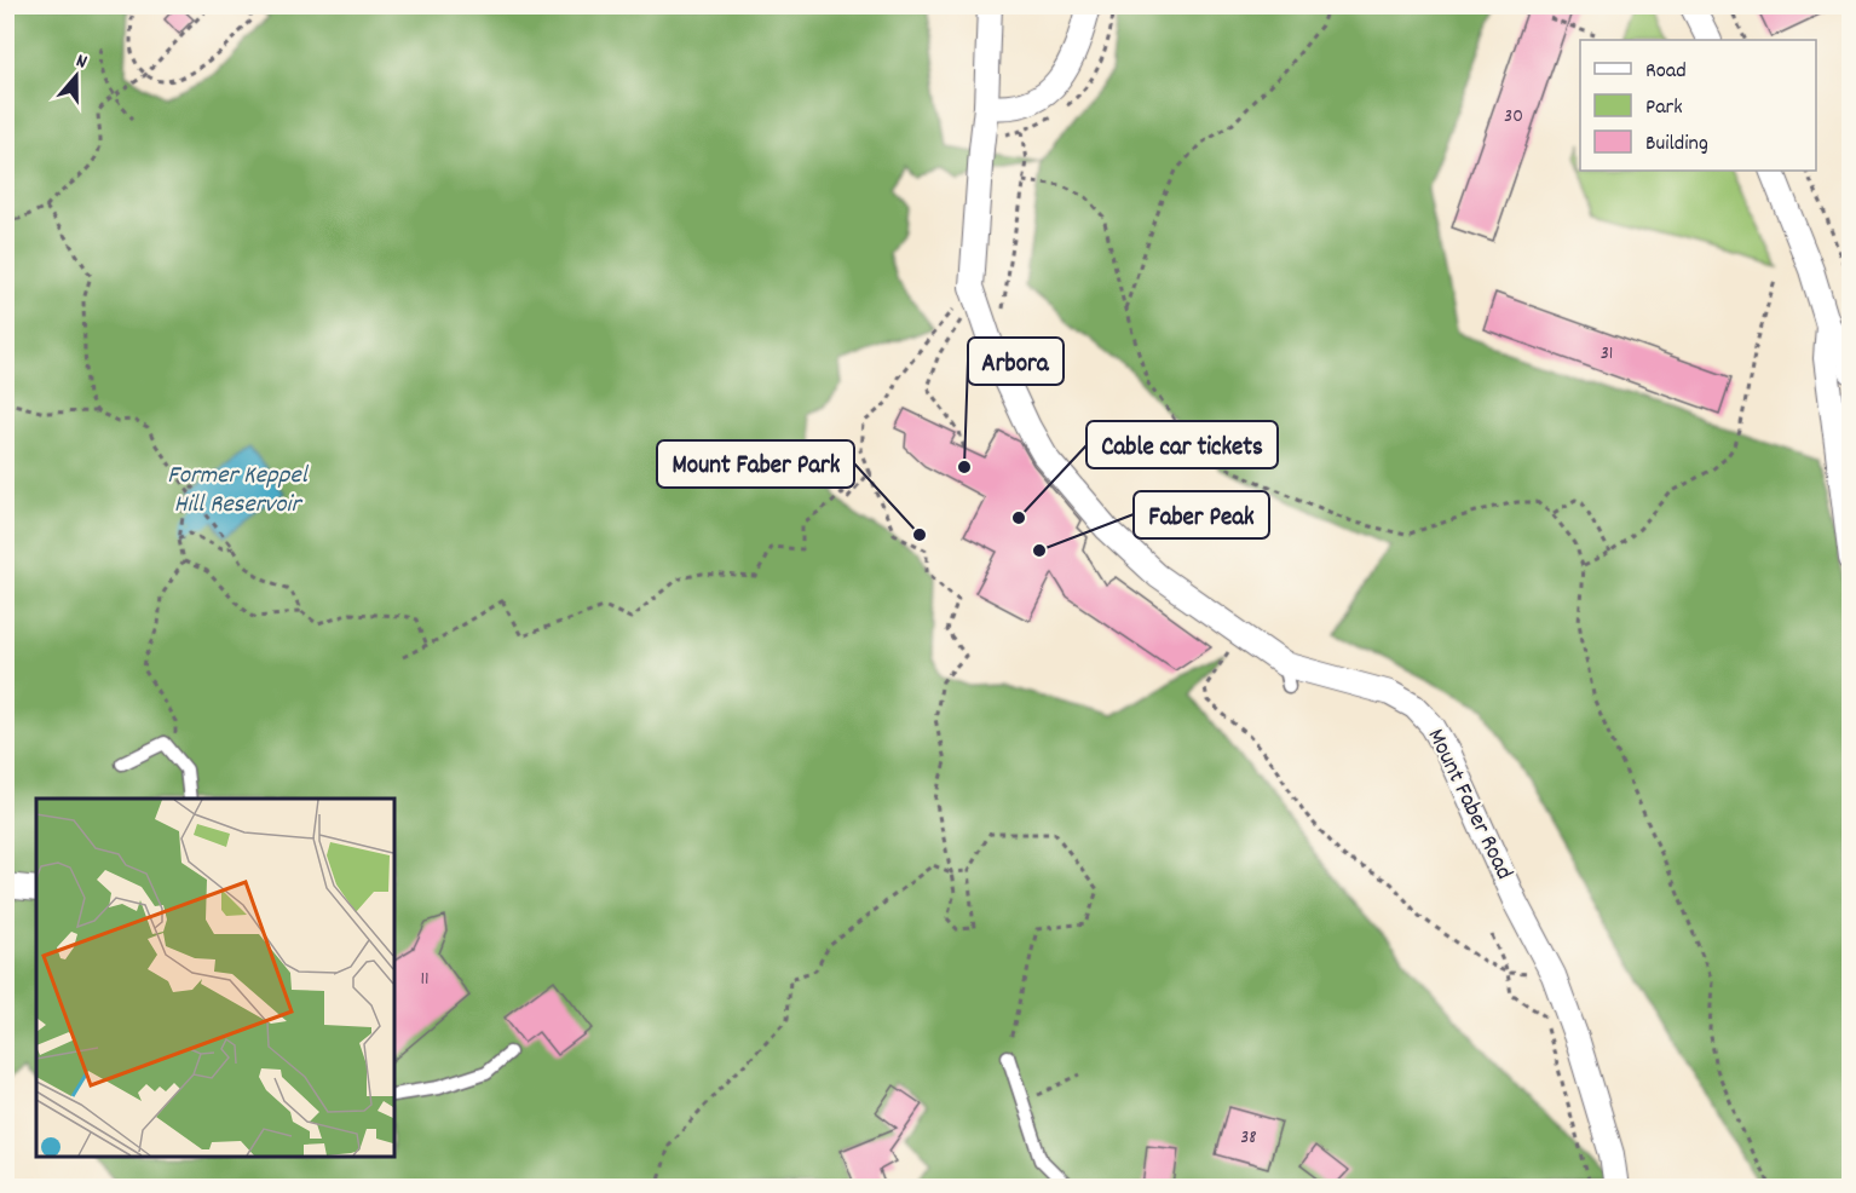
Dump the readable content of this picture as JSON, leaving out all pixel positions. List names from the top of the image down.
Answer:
{
  "streets": {
    "street": ["Mount Faber Road"]
  },
  "water": ["Former Keppel Hill Reservoir"],
  "places": [
    "Arbora",
    "Cable car tickets",
    "Mount Faber Park",
    "Faber Peak"
  ],
  "house_numbers": [
    "30",
    "31",
    "11",
    "38"
  ],
  "legend": ["Road", "Park", "Building"],
  "north": "top"
}
